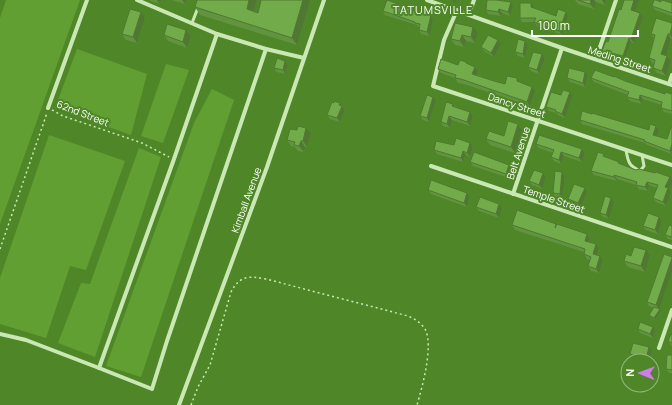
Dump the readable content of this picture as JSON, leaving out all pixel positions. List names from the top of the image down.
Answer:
{
  "streets": {
    "street": [
      "Meding Street",
      "Dancy Street",
      "62nd Street",
      "Belt Avenue",
      "Temple Street",
      "Kimball Avenue"
    ]
  },
  "crossings": [
    ["Meding Street", "Dancy Street"],
    ["Meding Street", "Belt Avenue"],
    ["Dancy Street", "Belt Avenue"],
    ["Belt Avenue", "Temple Street"]
  ],
  "districts": ["TATUMSVILLE"],
  "scale_bar": "100 m",
  "north": "left"
}
